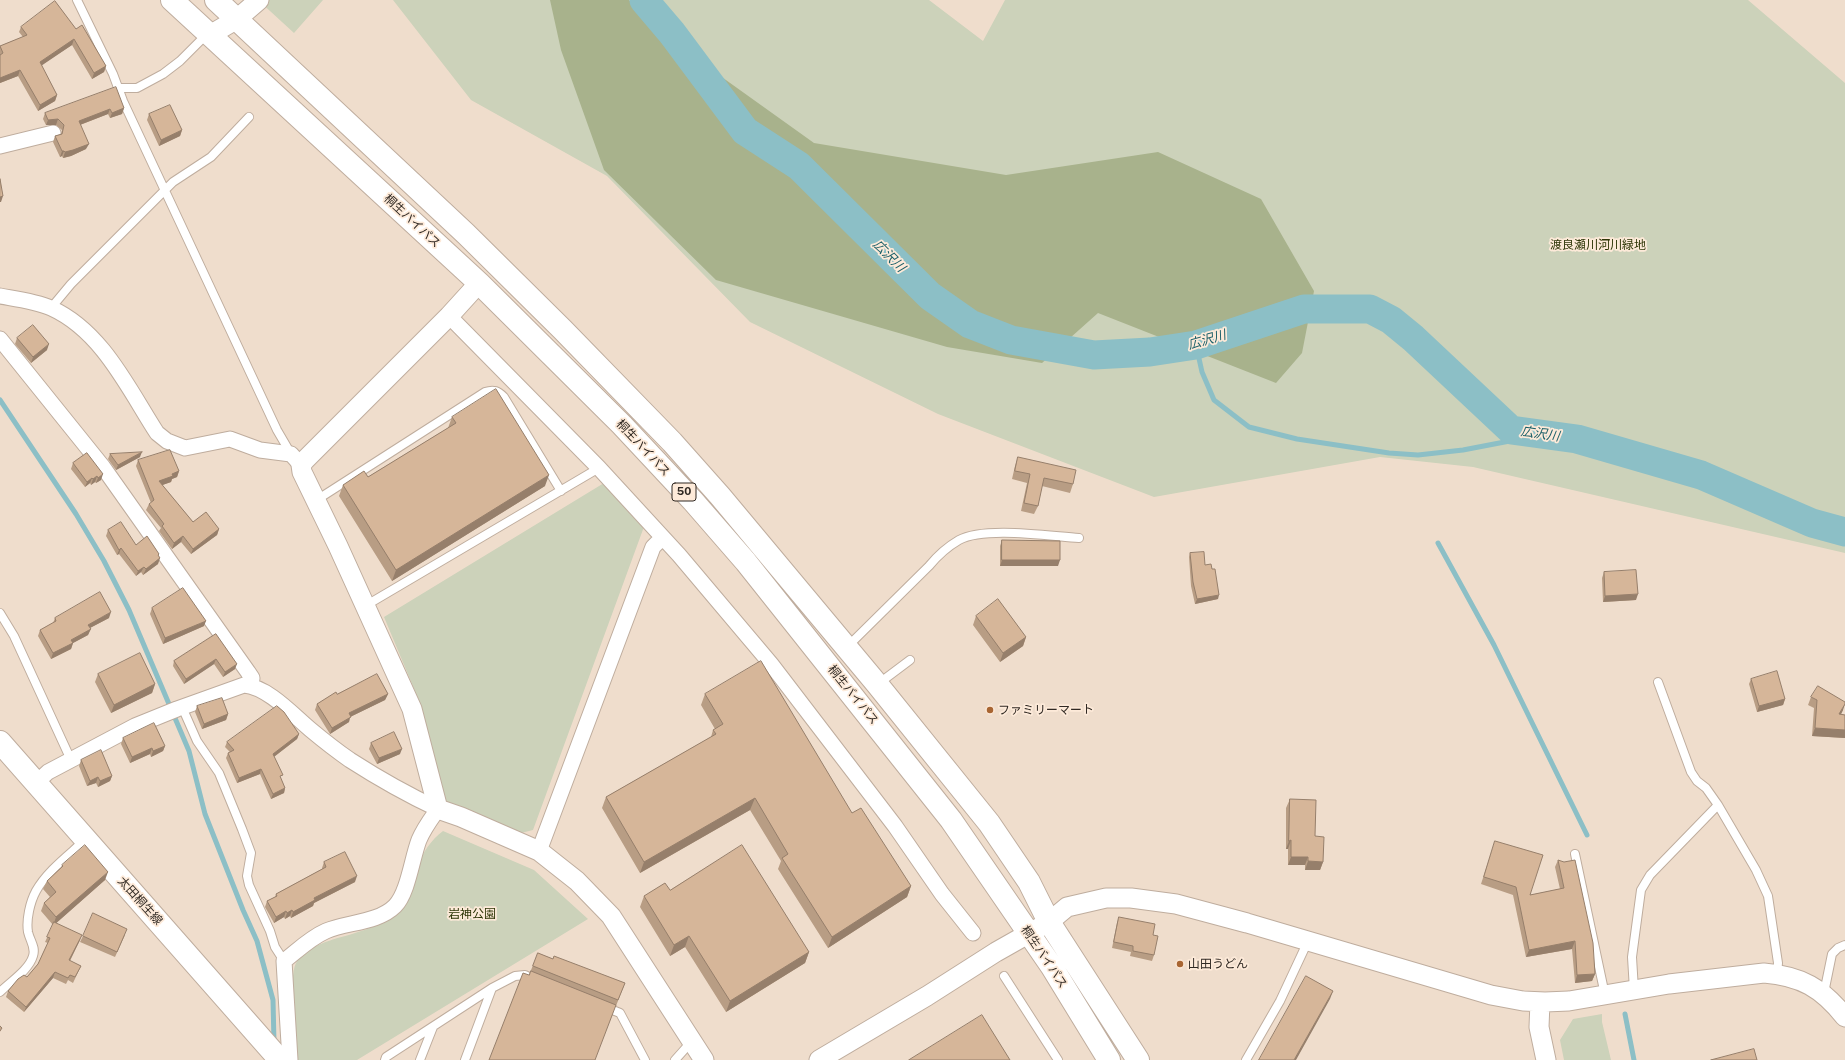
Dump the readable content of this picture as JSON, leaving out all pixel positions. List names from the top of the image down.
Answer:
{
  "streets": {
    "main road": ["桐生バイパス", "50", "太田桐生線"]
  },
  "water": ["広沢川"],
  "parks": ["渡良瀬川河川緑地", "岩神公園"],
  "places": ["ファミリーマート", "山田うどん"]
}
